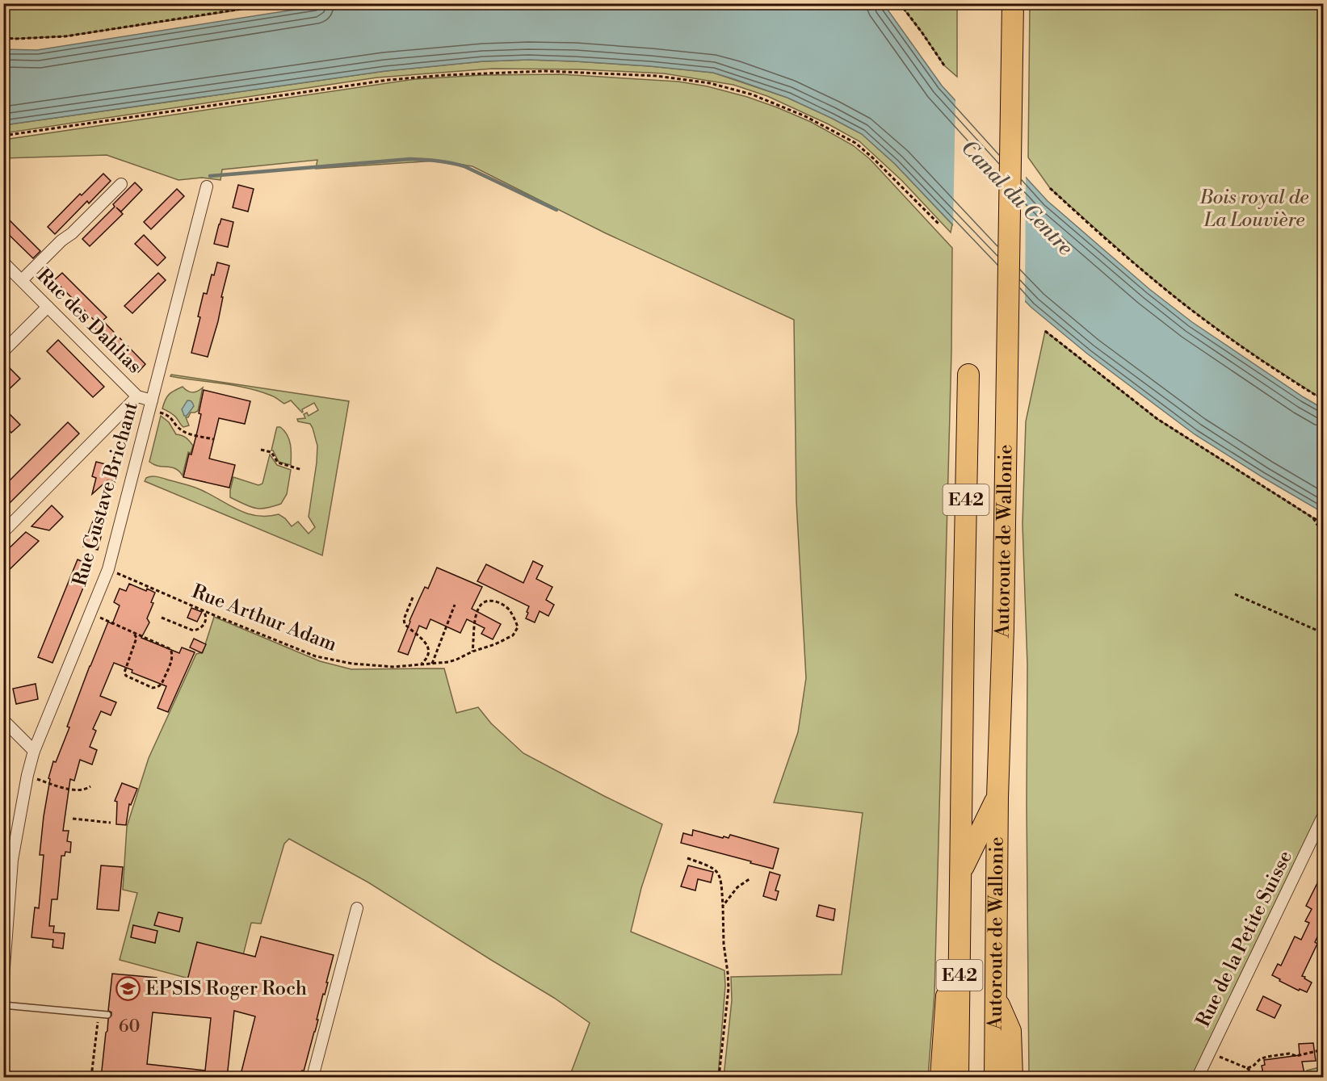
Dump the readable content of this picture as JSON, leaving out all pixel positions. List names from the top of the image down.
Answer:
{
  "streets": {
    "highway": ["E42", "Autoroute de Wallonie"],
    "street": ["Rue des Dahlias", "Rue Gustave Brichant", "Rue de la Petite Suisse"],
    "path": ["Rue Arthur Adam"]
  },
  "crossings": [
    ["Rue des Dahlias", "Rue Gustave Brichant"],
    ["Rue Gustave Brichant", "Rue Arthur Adam"]
  ],
  "water": ["Canal du Centre"],
  "parks": ["Bois royal de La Louvière"],
  "places": {
    "school or university": ["EPSIS Roger Roch"]
  },
  "house_numbers": ["60"]
}
